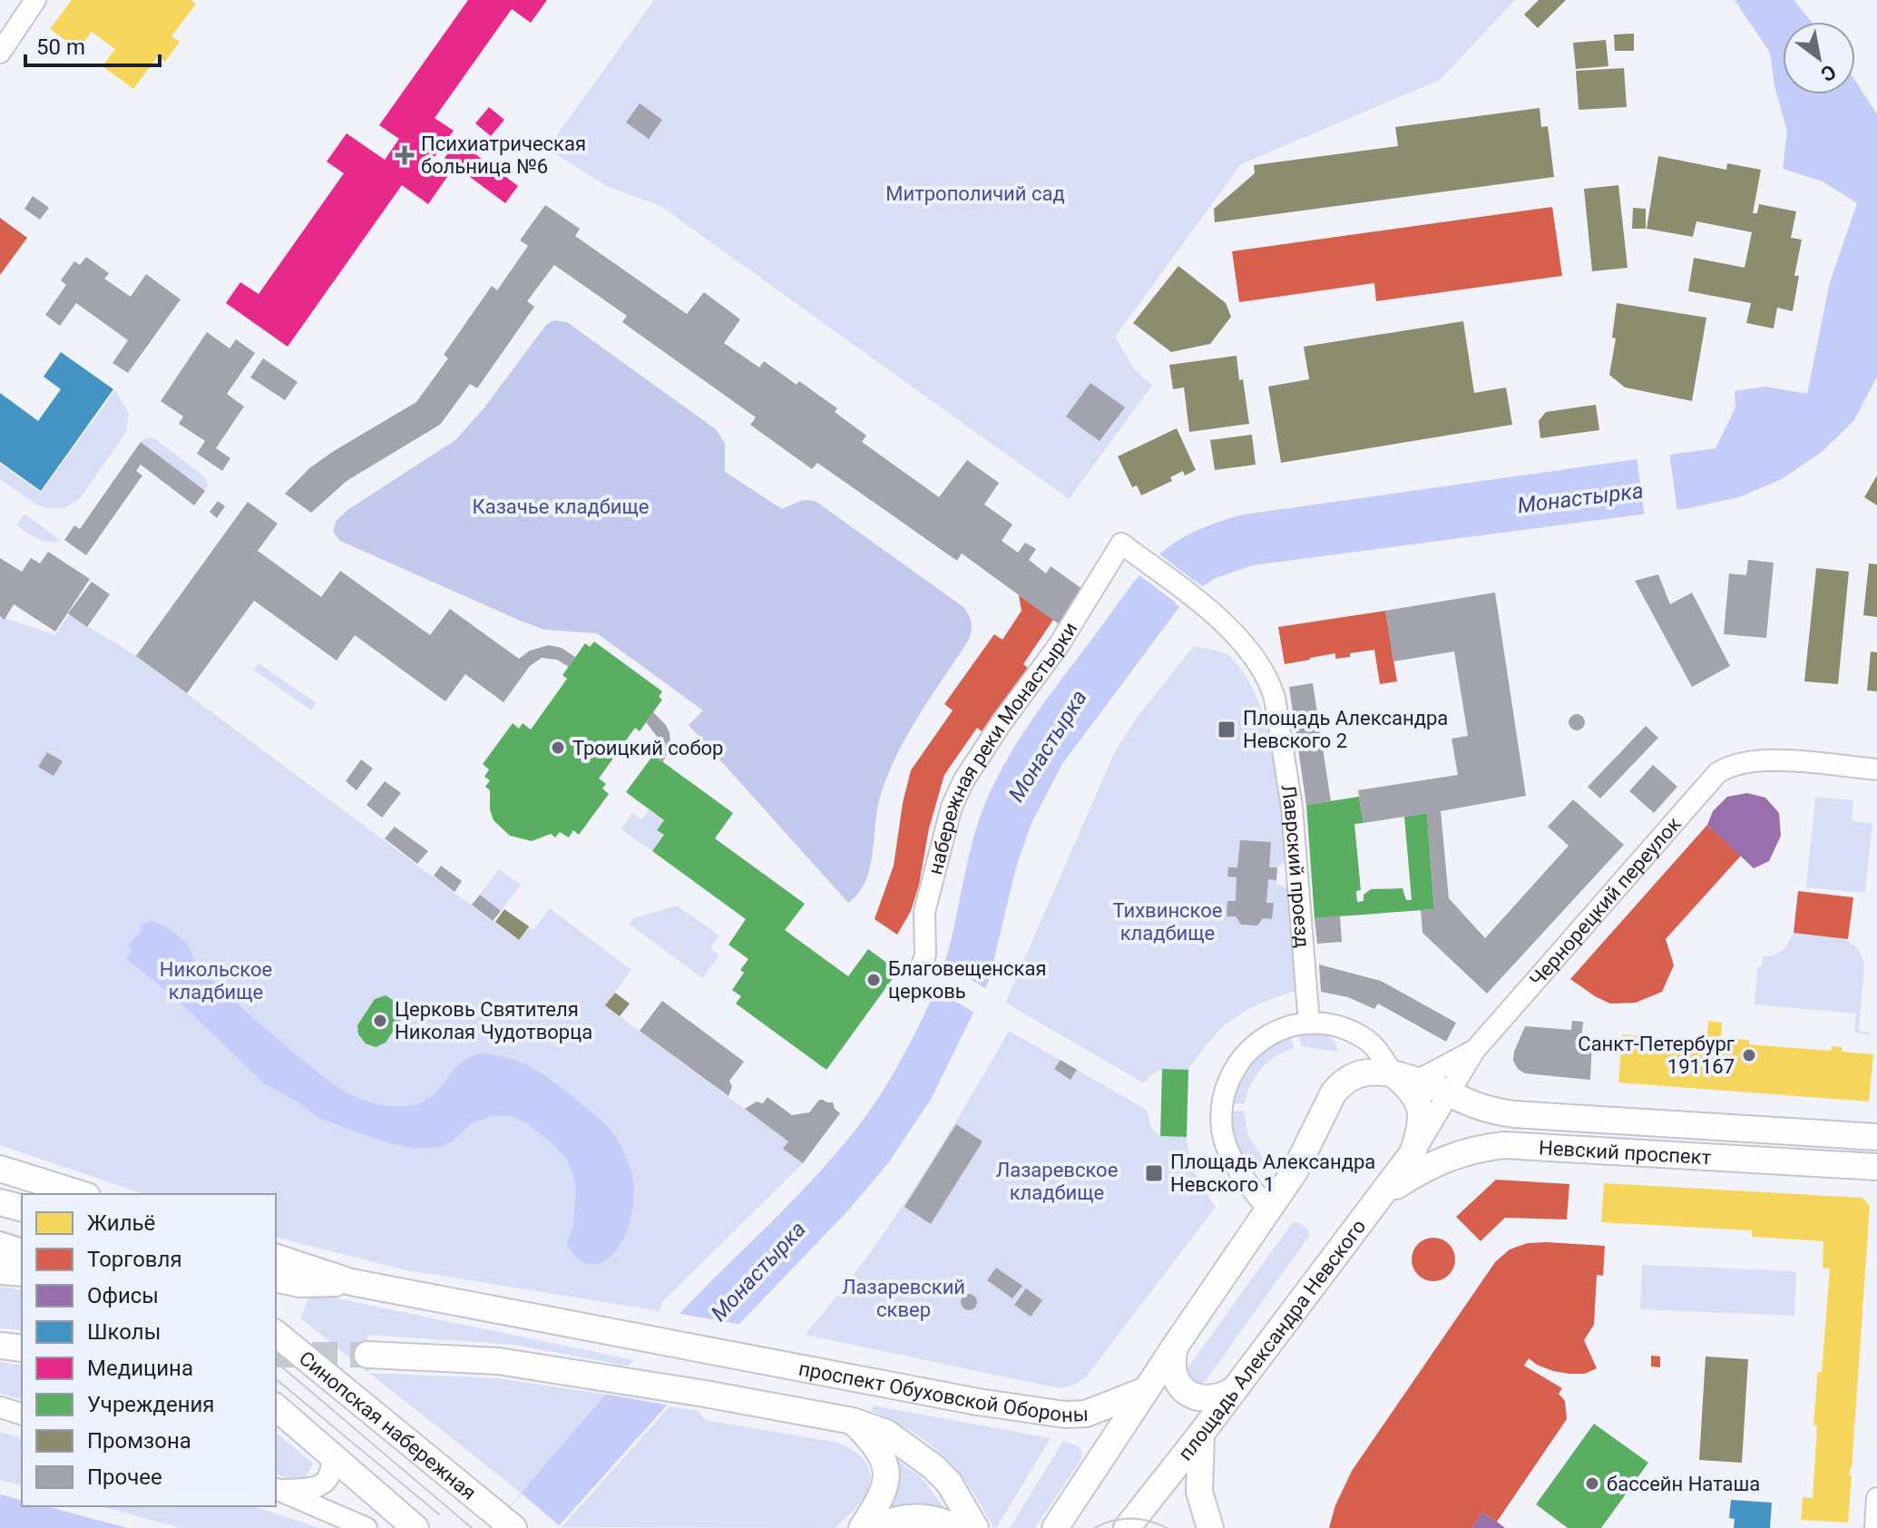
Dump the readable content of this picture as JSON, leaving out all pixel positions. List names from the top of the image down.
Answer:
{
  "streets": {
    "main road": [
      "Невский проспект",
      "площадь Александра Невского",
      "проспект Обуховской Обороны",
      "Синопская набережная"
    ],
    "street": ["набережная реки Монастырки", "Лаврский проезд", "Чернорецкий переулок"]
  },
  "crossings": [
    ["набережная реки Монастырки", "Лаврский проезд"],
    ["Лаврский проезд", "площадь Александра Невского"],
    ["Чернорецкий переулок", "Невский проспект"],
    ["Чернорецкий переулок", "площадь Александра Невского"],
    ["Невский проспект", "площадь Александра Невского"]
  ],
  "water": ["Монастырка"],
  "parks": [
    "Митрополичий сад",
    "Казачье кладбище",
    "Тихвинское кладбище",
    "Никольское кладбище",
    "Лазаревское кладбище",
    "Лазаревский сквер"
  ],
  "places": {
    "health": ["Психиатрическая больница №6"],
    "transit": ["Площадь Александра Невского 2", "Площадь Александра Невского 1"],
    "other": [
      "Троицкий собор",
      "Благовещенская церковь",
      "Церковь Святителя Николая Чудотворца",
      "Санкт-Петербург 191167",
      "бассейн Наташа"
    ]
  },
  "legend": [
    "Жильё",
    "Торговля",
    "Офисы",
    "Школы",
    "Медицина",
    "Учреждения",
    "Промзона",
    "Прочее"
  ],
  "scale_bar": "50 m",
  "north": "bottom right"
}
